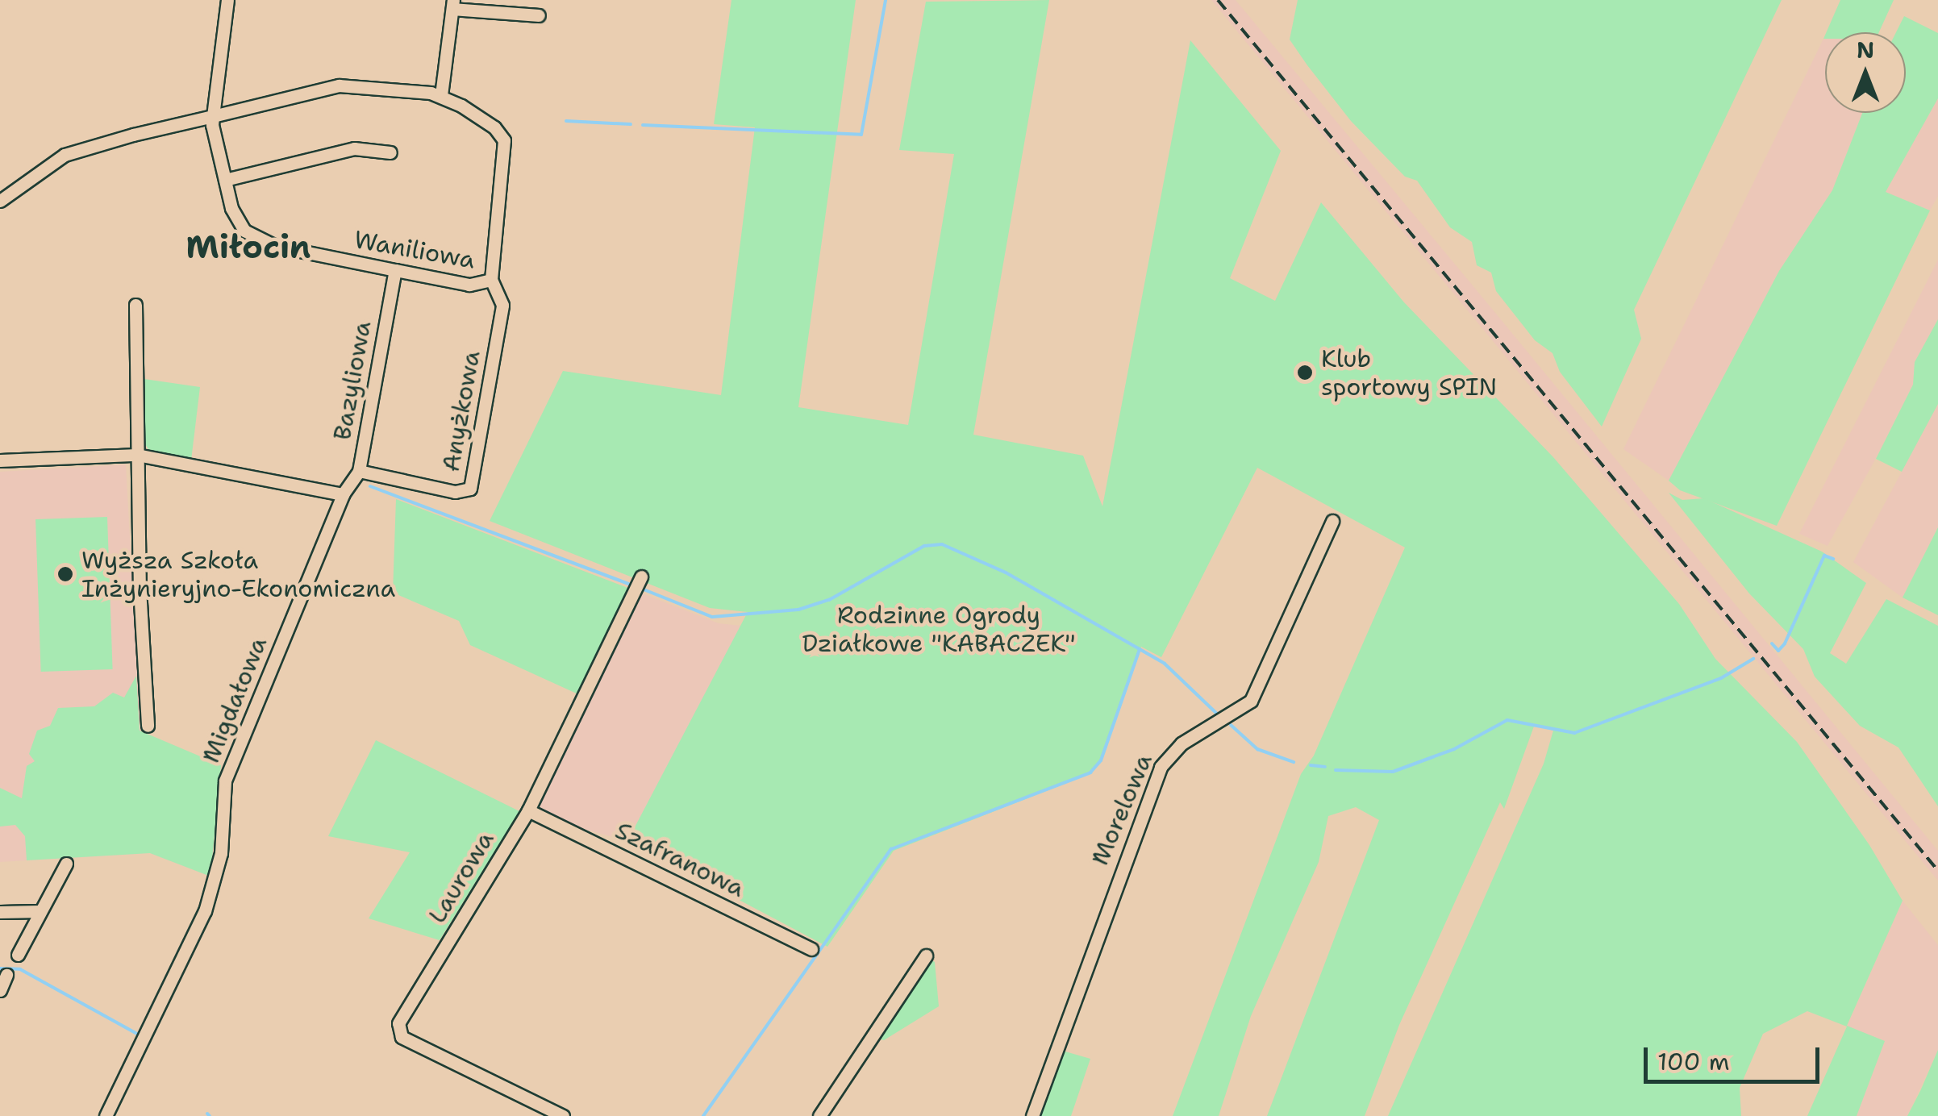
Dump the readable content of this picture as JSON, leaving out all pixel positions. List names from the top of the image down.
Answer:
{
  "streets": {
    "street": [
      "Waniliowa",
      "Bazyliowa",
      "Anyżkowa",
      "Migdałowa",
      "Morelowa",
      "Szafranowa",
      "Laurowa"
    ]
  },
  "crossings": [
    ["Waniliowa", "Bazyliowa"],
    ["Waniliowa", "Anyżkowa"],
    ["Bazyliowa", "Anyżkowa"],
    ["Bazyliowa", "Migdałowa"],
    ["Szafranowa", "Laurowa"]
  ],
  "districts": ["Miłocin"],
  "parks": ["Rodzinne Ogrody Działkowe \"KABACZEK\""],
  "places": ["Klub sportowy SPIN", "Wyższa Szkoła Inżynieryjno-Ekonomiczna"],
  "scale_bar": "100 m",
  "north": "top"
}
